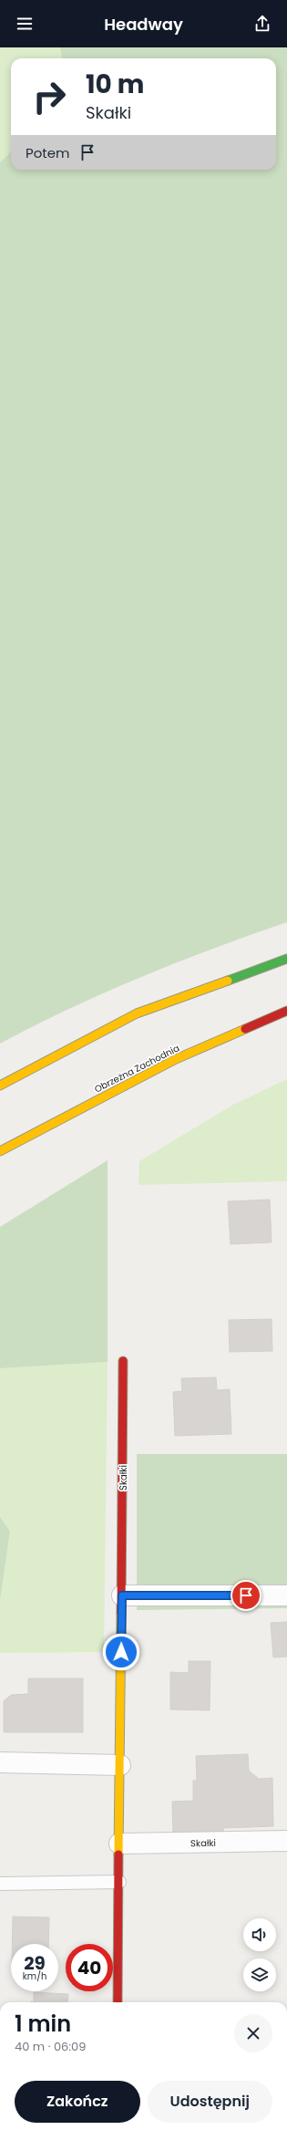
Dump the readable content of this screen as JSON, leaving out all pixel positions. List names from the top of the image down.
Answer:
{
  "streets": {
    "street": ["Obrzeżna Zachodnia", "Skałki"]
  },
  "page": {
    "header": "Headway",
    "turn": ["10 m", "Skałki"],
    "then": "Potem",
    "speed": "29 km/h",
    "limit": "40",
    "heading": ["1 min", "40 m · 06:09"],
    "buttons": ["Zakończ", "Udostępnij"]
  }
}
